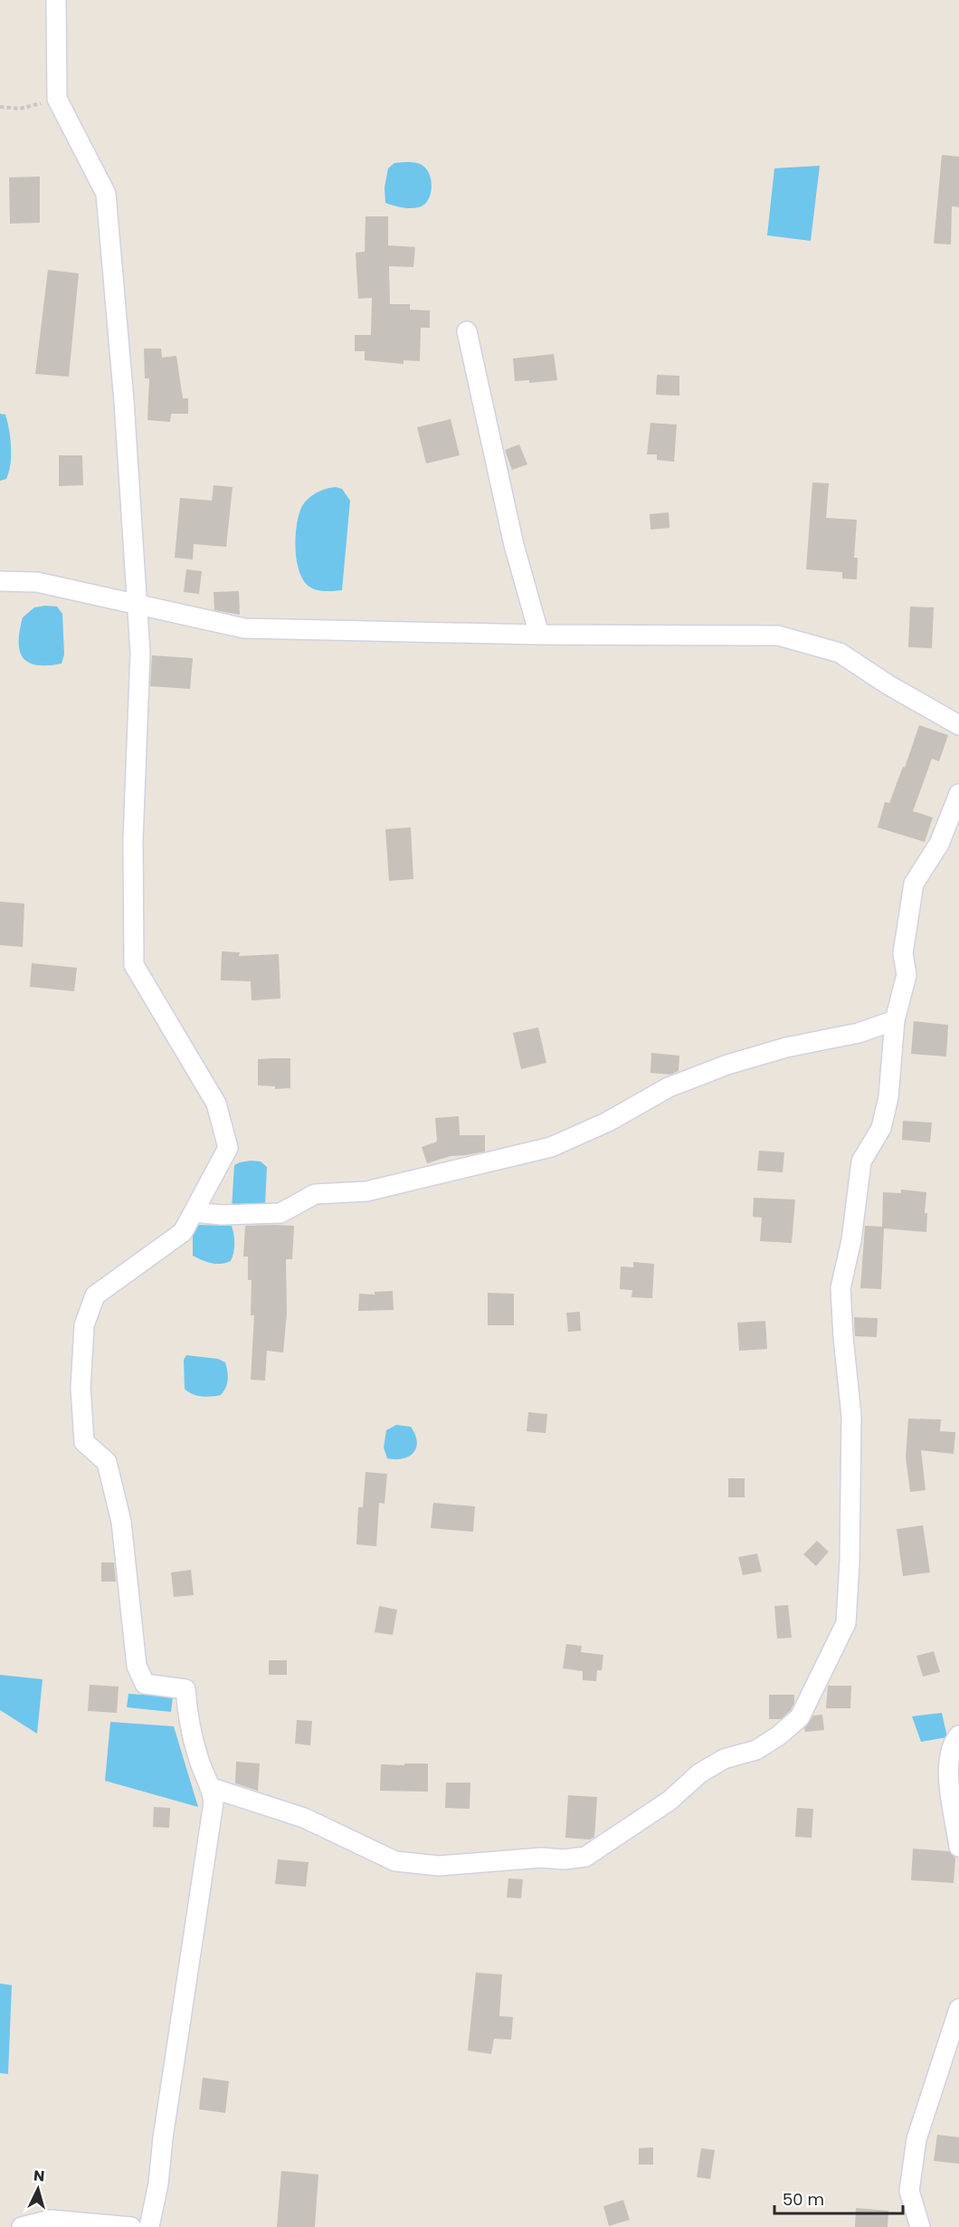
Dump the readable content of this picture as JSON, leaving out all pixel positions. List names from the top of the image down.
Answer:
{
  "scale_bar": "50 m",
  "north": "top"
}
